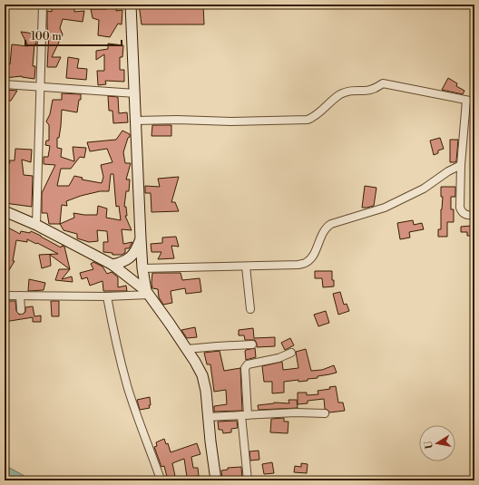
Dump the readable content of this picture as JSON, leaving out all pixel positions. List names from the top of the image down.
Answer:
{
  "scale_bar": "100 m",
  "north": "left"
}
